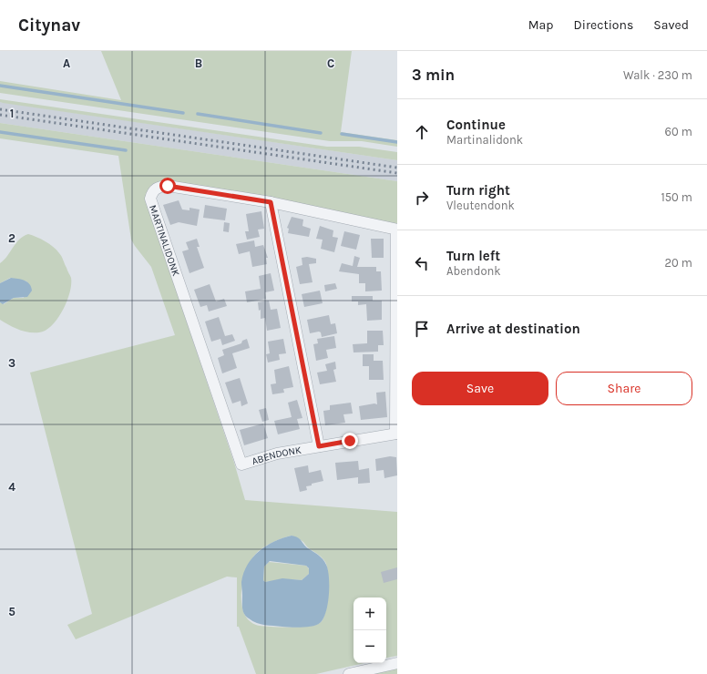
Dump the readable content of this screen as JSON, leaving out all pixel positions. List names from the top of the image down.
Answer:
{
  "streets": {
    "street": ["MARTINALIDONK", "ABENDONK"]
  },
  "crossings": [
    ["MARTINALIDONK", "ABENDONK"]
  ],
  "page": {
    "header": "Citynav",
    "nav": ["Map", "Directions", "Saved"],
    "heading": ["3 min", "Walk · 230 m"],
    "list": [
      ["Continue", "Martinalidonk", "60 m"],
      ["Turn right", "Vleutendonk", "150 m"],
      ["Turn left", "Abendonk", "20 m"],
      "Arrive at destination"
    ],
    "buttons": ["Save", "Share"],
    "map_buttons": ["+", "−"]
  },
  "grid": {
    "columns": ["A", "B", "C"],
    "rows": [
      "1",
      "2",
      "3",
      "4",
      "5"
    ]
  }
}
